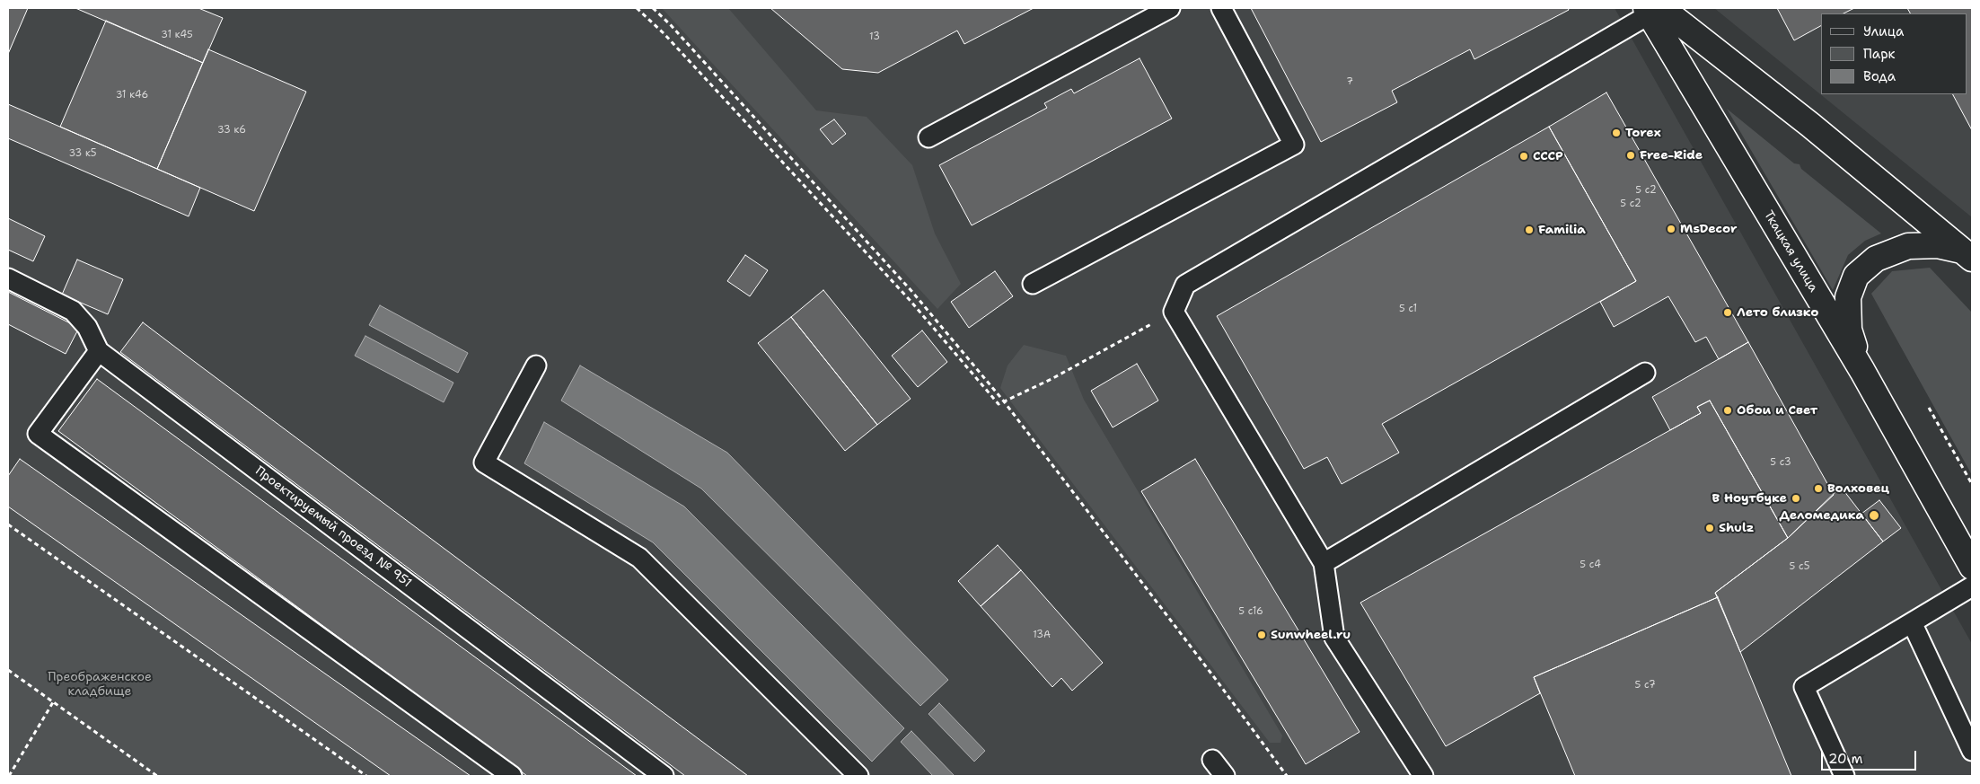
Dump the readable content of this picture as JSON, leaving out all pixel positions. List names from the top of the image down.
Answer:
{
  "streets": {
    "street": ["Ткацкая улица"],
    "lane": ["Проектируемый проезд № 951"]
  },
  "parks": ["Преображенское кладбище"],
  "places": [
    "Torex",
    "Free-Ride",
    "СССР",
    "MsDecor",
    "Familia",
    "Лето близко",
    "Обои и Свет",
    "Волховец",
    "В Ноутбуке",
    "Деломедика",
    "Shulz",
    "Sunwheel.ru"
  ],
  "house_numbers": [
    "31 к45",
    "13",
    "7",
    "31 к46",
    "33 к6",
    "33 к5",
    "5 с2",
    "5 с2",
    "5 с1",
    "5 с3",
    "5 с4",
    "5 с5",
    "5 с16",
    "13А",
    "5 с7"
  ],
  "legend": ["Улица", "Парк", "Вода"],
  "scale_bar": "20 m"
}
